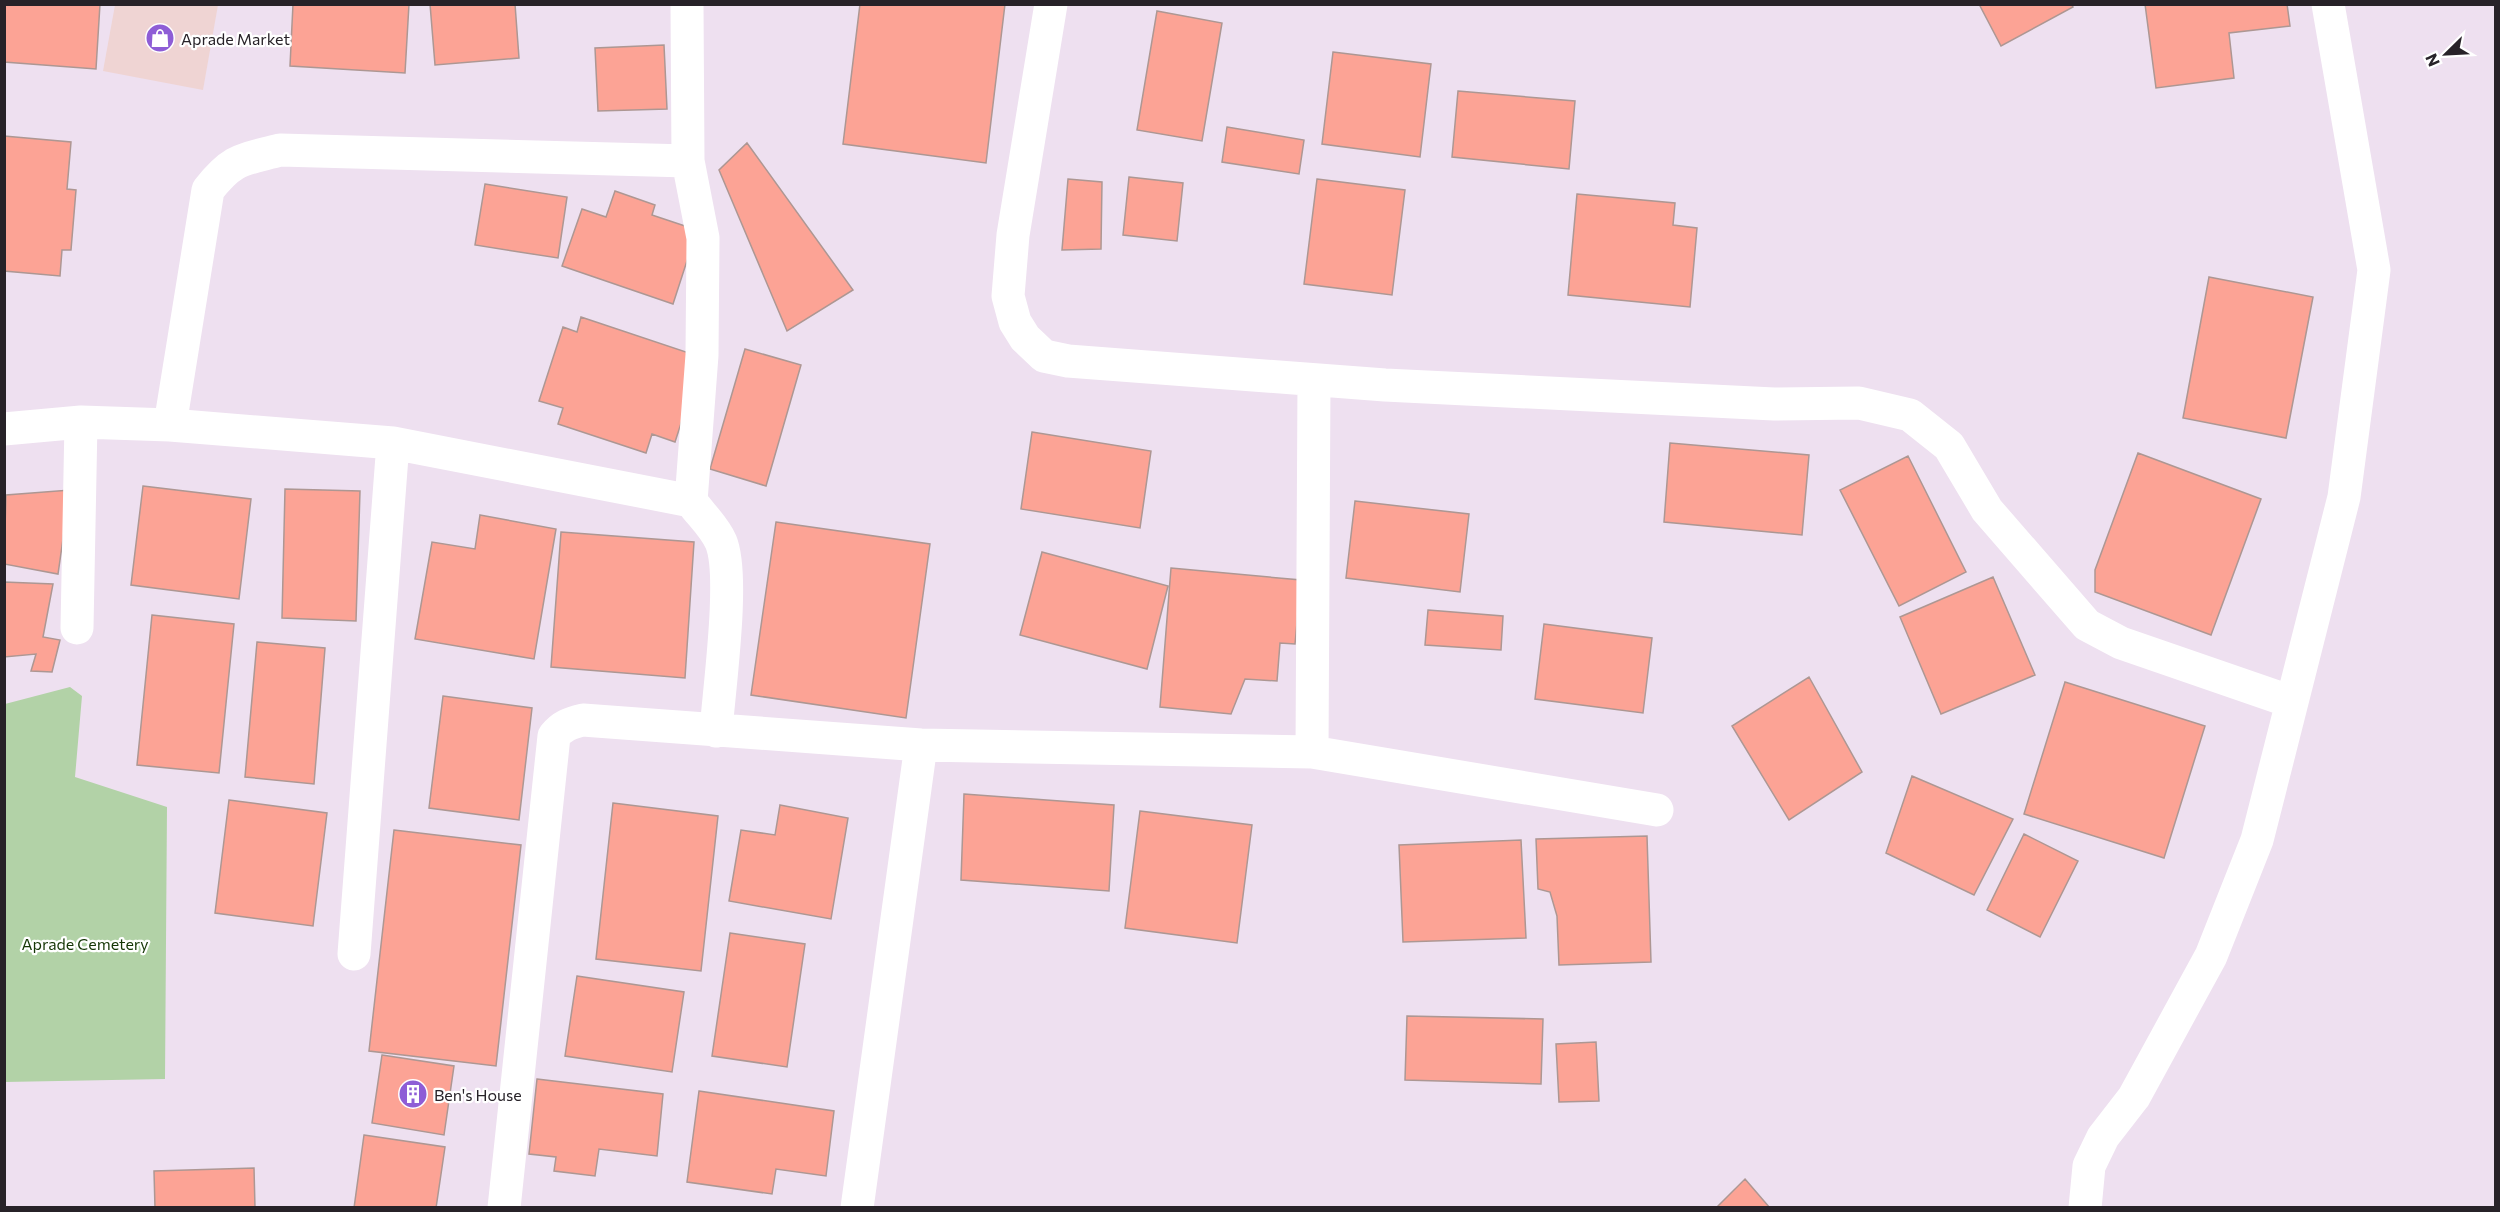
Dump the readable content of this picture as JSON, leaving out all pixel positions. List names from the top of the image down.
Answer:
{
  "parks": ["Aprade Cemetery"],
  "places": {
    "shop": ["Aprade Market"],
    "building": ["Ben's House"]
  },
  "north": "bottom left"
}
